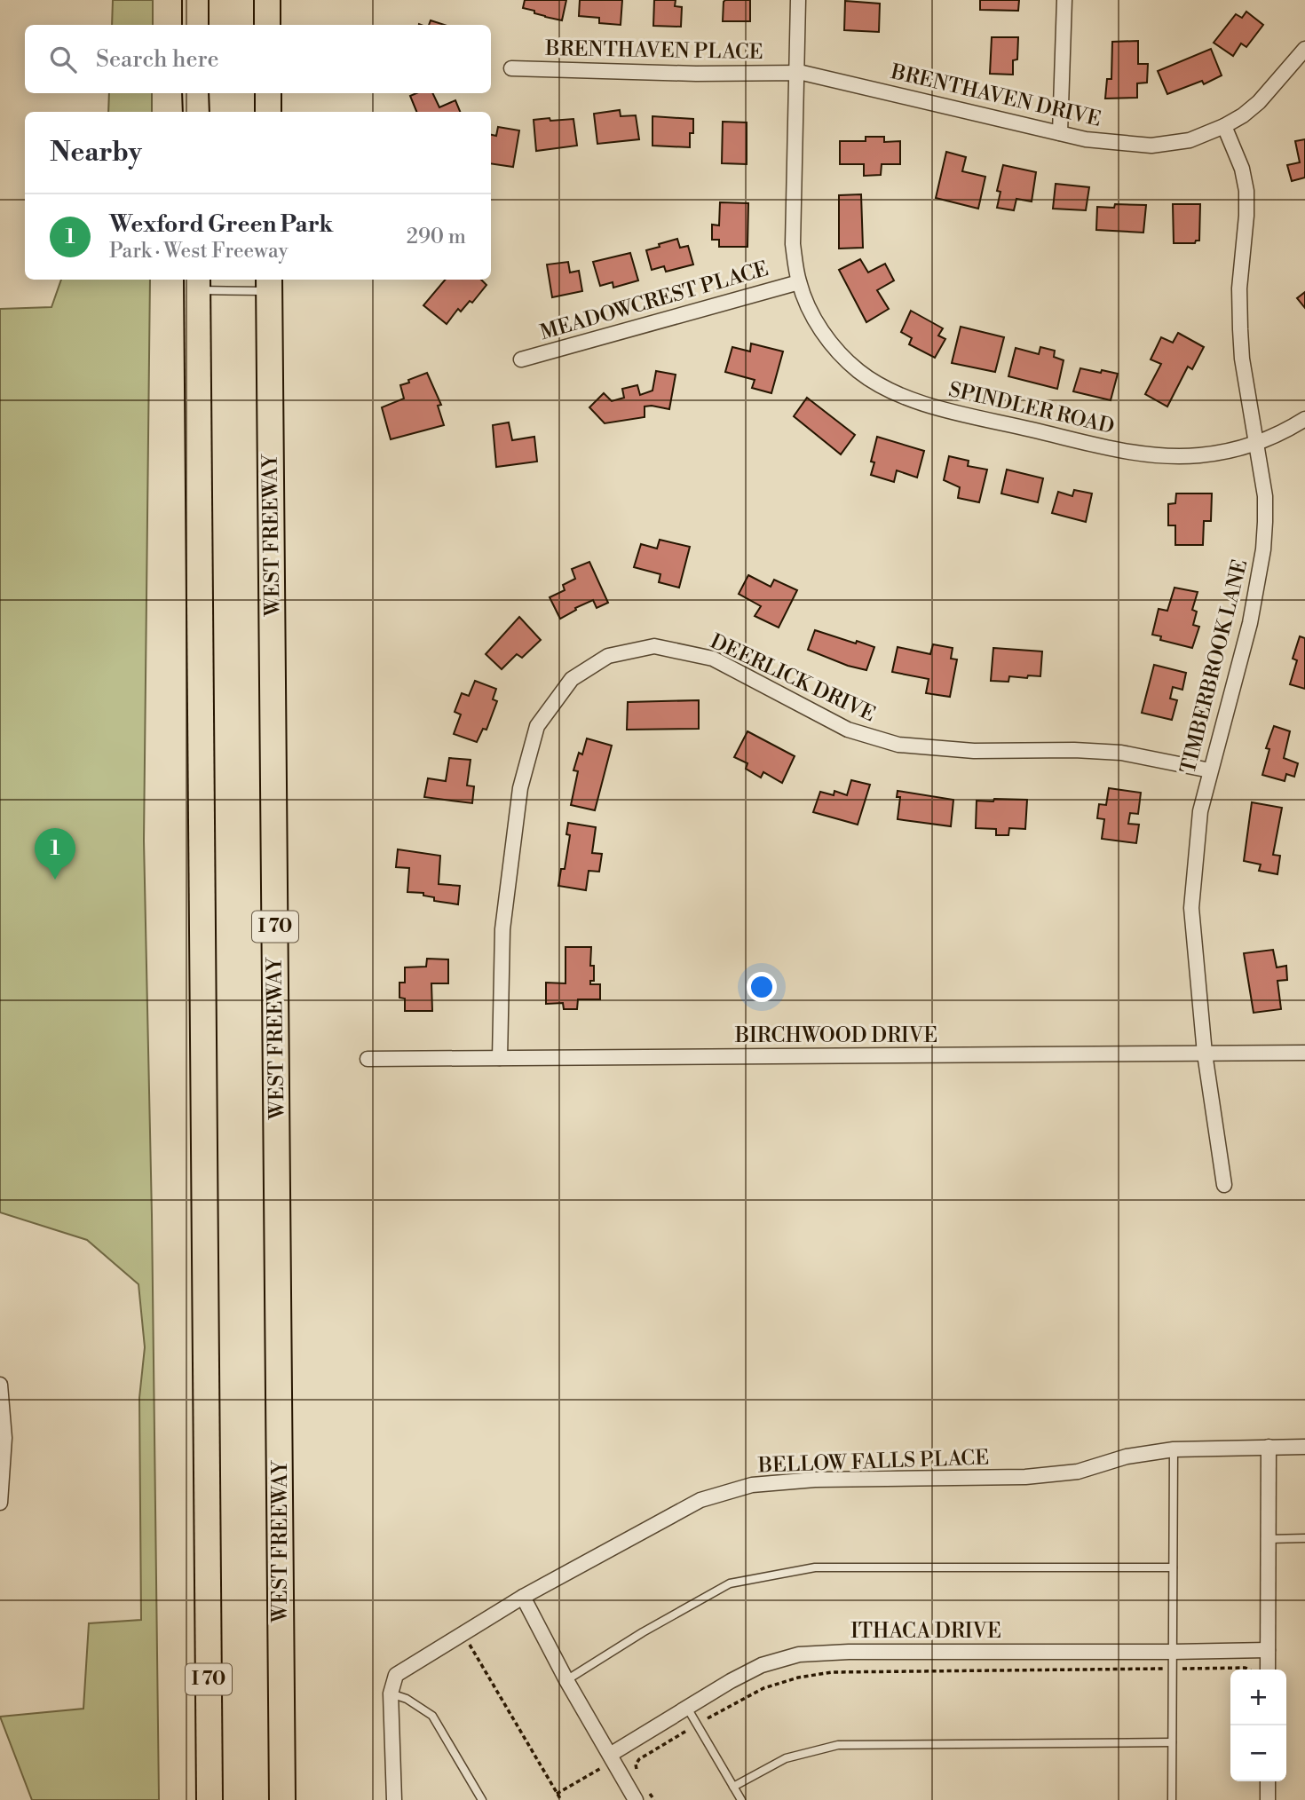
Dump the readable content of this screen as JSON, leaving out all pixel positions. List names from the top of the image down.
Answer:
{
  "streets": {
    "highway": ["WEST FREEWAY", "I 70"],
    "street": [
      "BRENTHAVEN PLACE",
      "BRENTHAVEN DRIVE",
      "MEADOWCREST PLACE",
      "SPINDLER ROAD",
      "TIMBERBROOK LANE",
      "DEERLICK DRIVE",
      "BIRCHWOOD DRIVE",
      "BELLOW FALLS PLACE",
      "ITHACA DRIVE"
    ]
  },
  "crossings": [
    ["BRENTHAVEN PLACE", "BRENTHAVEN DRIVE"],
    ["BRENTHAVEN PLACE", "SPINDLER ROAD"],
    ["BRENTHAVEN DRIVE", "SPINDLER ROAD"],
    ["BRENTHAVEN DRIVE", "TIMBERBROOK LANE"],
    ["MEADOWCREST PLACE", "SPINDLER ROAD"],
    ["SPINDLER ROAD", "TIMBERBROOK LANE"],
    ["TIMBERBROOK LANE", "DEERLICK DRIVE"],
    ["TIMBERBROOK LANE", "BIRCHWOOD DRIVE"],
    ["DEERLICK DRIVE", "BIRCHWOOD DRIVE"]
  ],
  "page": {
    "search": "Search here",
    "heading": "Nearby",
    "list": [
      {
        "mark": "1",
        "name": "Wexford Green Park",
        "note": "Park · West Freeway",
        "value": "290 m"
      }
    ],
    "pins": "1",
    "map_buttons": ["+", "−"]
  }
}
